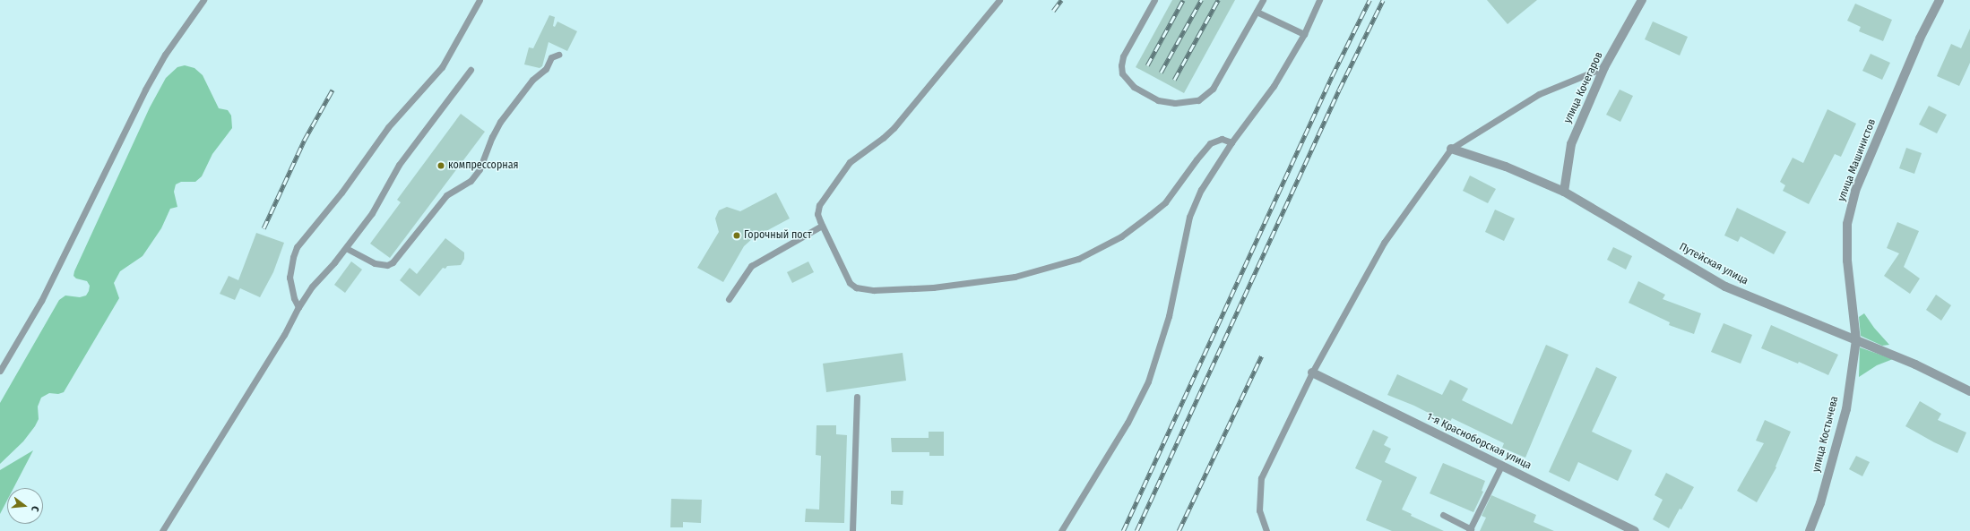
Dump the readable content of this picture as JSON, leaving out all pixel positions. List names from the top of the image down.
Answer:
{
  "streets": {
    "street": [
      "улица Кочегаров",
      "улица Машинистов",
      "Путейская улица",
      "улица Костычева",
      "1-я Красноборская улица"
    ]
  },
  "crossings": [
    ["улица Кочегаров", "Путейская улица"],
    ["улица Машинистов", "Путейская улица"],
    ["улица Машинистов", "улица Костычева"],
    ["Путейская улица", "улица Костычева"]
  ],
  "places": ["компрессорная", "Горочный пост"],
  "north": "right"
}
